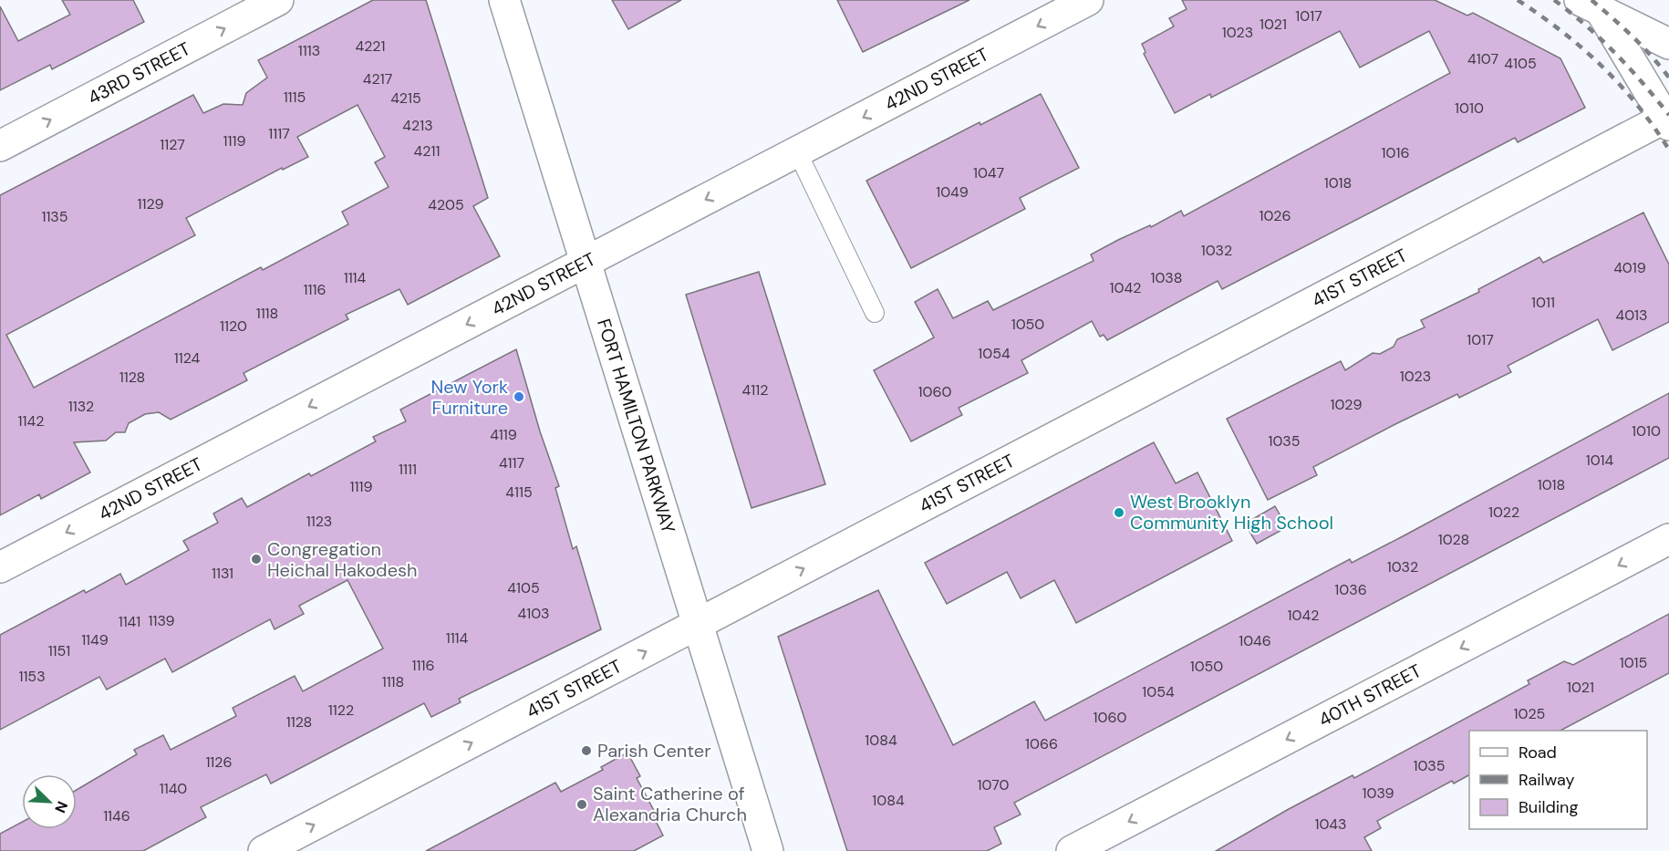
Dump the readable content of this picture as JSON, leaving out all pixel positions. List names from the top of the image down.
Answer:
{
  "streets": {
    "street": [
      "43RD STREET",
      "42ND STREET",
      "41ST STREET",
      "FORT HAMILTON PARKWAY",
      "40TH STREET"
    ]
  },
  "crossings": [
    ["42ND STREET", "FORT HAMILTON PARKWAY"],
    ["41ST STREET", "FORT HAMILTON PARKWAY"]
  ],
  "one_way": [
    "43RD STREET",
    "42ND STREET",
    "41ST STREET",
    "40TH STREET"
  ],
  "places": [
    "New York Furniture",
    "West Brooklyn Community High School",
    "Congregation Heichal Hakodesh",
    "Parish Center",
    "Saint Catherine of Alexandria Church"
  ],
  "house_numbers": [
    "1017",
    "1021",
    "1023",
    "4221",
    "1113",
    "4107",
    "4105",
    "4217",
    "1115",
    "4215",
    "1010",
    "4213",
    "1117",
    "1119",
    "1127",
    "4211",
    "1016",
    "1047",
    "1018",
    "1049",
    "1129",
    "4205",
    "1026",
    "1135",
    "1032",
    "4019",
    "1114",
    "1038",
    "1042",
    "1116",
    "1011",
    "1118",
    "4013",
    "1050",
    "1120",
    "1017",
    "1054",
    "1124",
    "1023",
    "1128",
    "4112",
    "1060",
    "1029",
    "1132",
    "1142",
    "1010",
    "4119",
    "1035",
    "1014",
    "4117",
    "1111",
    "1018",
    "1119",
    "4115",
    "1022",
    "1123",
    "1028",
    "1032",
    "1131",
    "4105",
    "1036",
    "4103",
    "1042",
    "1139",
    "1141",
    "1114",
    "1149",
    "1046",
    "1151",
    "1015",
    "1116",
    "1050",
    "1153",
    "1118",
    "1021",
    "1054",
    "1122",
    "1025",
    "1060",
    "1128",
    "1084",
    "1066",
    "1126",
    "1035",
    "1070",
    "1140",
    "1039",
    "1084",
    "1146",
    "1043"
  ],
  "legend": ["Road", "Railway", "Building"],
  "north": "bottom right"
}
